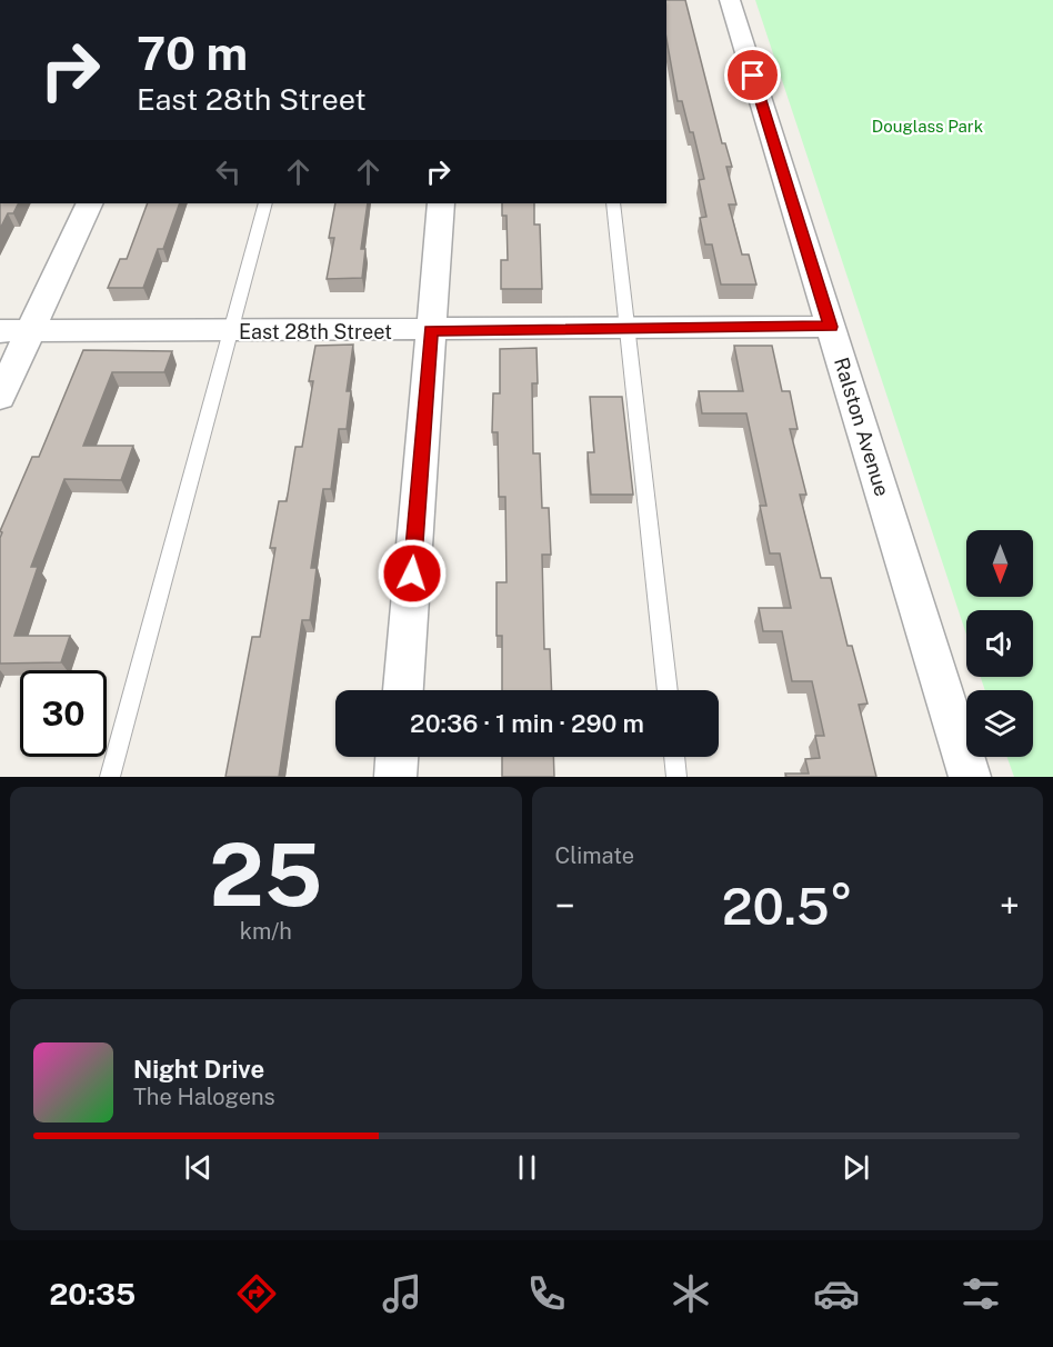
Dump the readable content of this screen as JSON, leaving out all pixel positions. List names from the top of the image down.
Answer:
{
  "streets": {
    "street": ["East 28th Street", "Ralston Avenue"]
  },
  "crossings": [
    ["East 28th Street", "Ralston Avenue"]
  ],
  "parks": ["Douglass Park"],
  "north": "bottom",
  "page": {
    "turn": ["70 m", "East 28th Street"],
    "limit": "30",
    "trip": "20:36 · 1 min · 290 m",
    "tile": [
      ["25", "km/h"],
      "Climate"
    ],
    "heat": ["−", "20.5°", "+"],
    "song": ["Night Drive", "The Halogens"],
    "tabs": "20:35"
  }
}
